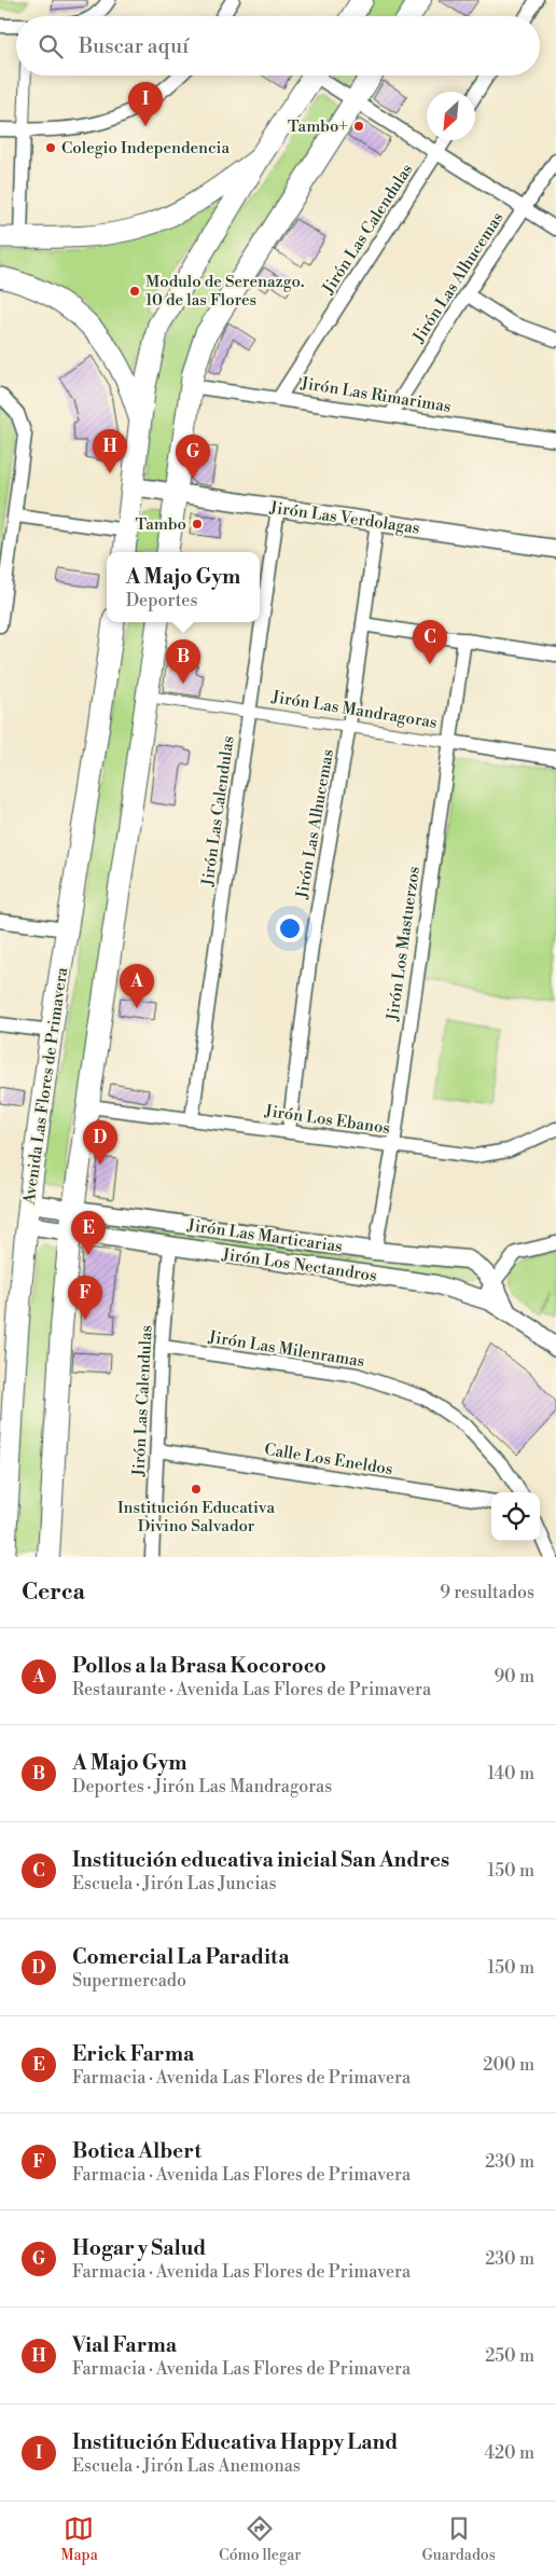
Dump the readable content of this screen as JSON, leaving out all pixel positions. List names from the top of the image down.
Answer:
{
  "streets": {
    "main road": ["Avenida Las Flores de Primavera"],
    "street": [
      "Jirón Las Calendulas",
      "Jirón Las Alhucemas",
      "Jirón Las Rimarimas",
      "Jirón Las Verdolagas",
      "Jirón Las Mandragoras",
      "Jirón Los Mastuerzos",
      "Jirón Los Ebanos",
      "Jirón Las Marticarias",
      "Jirón Los Nectandros",
      "Jirón Las Milenramas",
      "Calle Los Eneldos"
    ]
  },
  "crossings": [
    ["Jirón Las Calendulas", "Jirón Las Rimarimas"],
    ["Jirón Las Calendulas", "Jirón Las Verdolagas"],
    ["Jirón Las Calendulas", "Jirón Las Mandragoras"],
    ["Jirón Las Calendulas", "Jirón Los Ebanos"],
    ["Jirón Las Calendulas", "Jirón Los Nectandros"],
    ["Jirón Las Calendulas", "Jirón Las Milenramas"],
    ["Jirón Las Calendulas", "Calle Los Eneldos"],
    ["Jirón Las Alhucemas", "Jirón Las Rimarimas"],
    ["Jirón Las Alhucemas", "Jirón Las Verdolagas"],
    ["Jirón Las Alhucemas", "Jirón Las Mandragoras"],
    ["Jirón Las Alhucemas", "Jirón Los Ebanos"],
    ["Jirón Las Mandragoras", "Jirón Los Mastuerzos"],
    ["Jirón Los Mastuerzos", "Jirón Los Ebanos"],
    ["Jirón Los Mastuerzos", "Jirón Las Marticarias"],
    ["Avenida Las Flores de Primavera", "Jirón Las Marticarias"],
    ["Avenida Las Flores de Primavera", "Jirón Los Nectandros"],
    ["Jirón Las Marticarias", "Jirón Los Nectandros"]
  ],
  "places": [
    "Tambo+",
    "Colegio Independencia",
    "Modulo de Serenazgo. 10 de las Flores",
    "Tambo",
    "Institución Educativa Divino Salvador"
  ],
  "north": "bottom left",
  "page": {
    "search": "Buscar aquí",
    "pins": [
      "I",
      "H",
      "G",
      "C",
      "B",
      "A",
      "D",
      "E",
      "F"
    ],
    "popup": ["A Majo Gym", "Deportes"],
    "heading": ["Cerca", "9 resultados"],
    "list": [
      {
        "mark": "A",
        "name": "Pollos a la Brasa Kocoroco",
        "note": "Restaurante · Avenida Las Flores de Primavera",
        "value": "90 m"
      },
      {
        "mark": "B",
        "name": "A Majo Gym",
        "note": "Deportes · Jirón Las Mandragoras",
        "value": "140 m"
      },
      {
        "mark": "C",
        "name": "Institución educativa inicial San Andres",
        "note": "Escuela · Jirón Las Juncias",
        "value": "150 m"
      },
      {
        "mark": "D",
        "name": "Comercial La Paradita",
        "note": "Supermercado",
        "value": "150 m"
      },
      {
        "mark": "E",
        "name": "Erick Farma",
        "note": "Farmacia · Avenida Las Flores de Primavera",
        "value": "200 m"
      },
      {
        "mark": "F",
        "name": "Botica Albert",
        "note": "Farmacia · Avenida Las Flores de Primavera",
        "value": "230 m"
      },
      {
        "mark": "G",
        "name": "Hogar y Salud",
        "note": "Farmacia · Avenida Las Flores de Primavera",
        "value": "230 m"
      },
      {
        "mark": "H",
        "name": "Vial Farma",
        "note": "Farmacia · Avenida Las Flores de Primavera",
        "value": "250 m"
      },
      {
        "mark": "I",
        "name": "Institución Educativa Happy Land",
        "note": "Escuela · Jirón Las Anemonas",
        "value": "420 m"
      }
    ],
    "nav": ["Mapa", "Cómo llegar", "Guardados"]
  }
}
